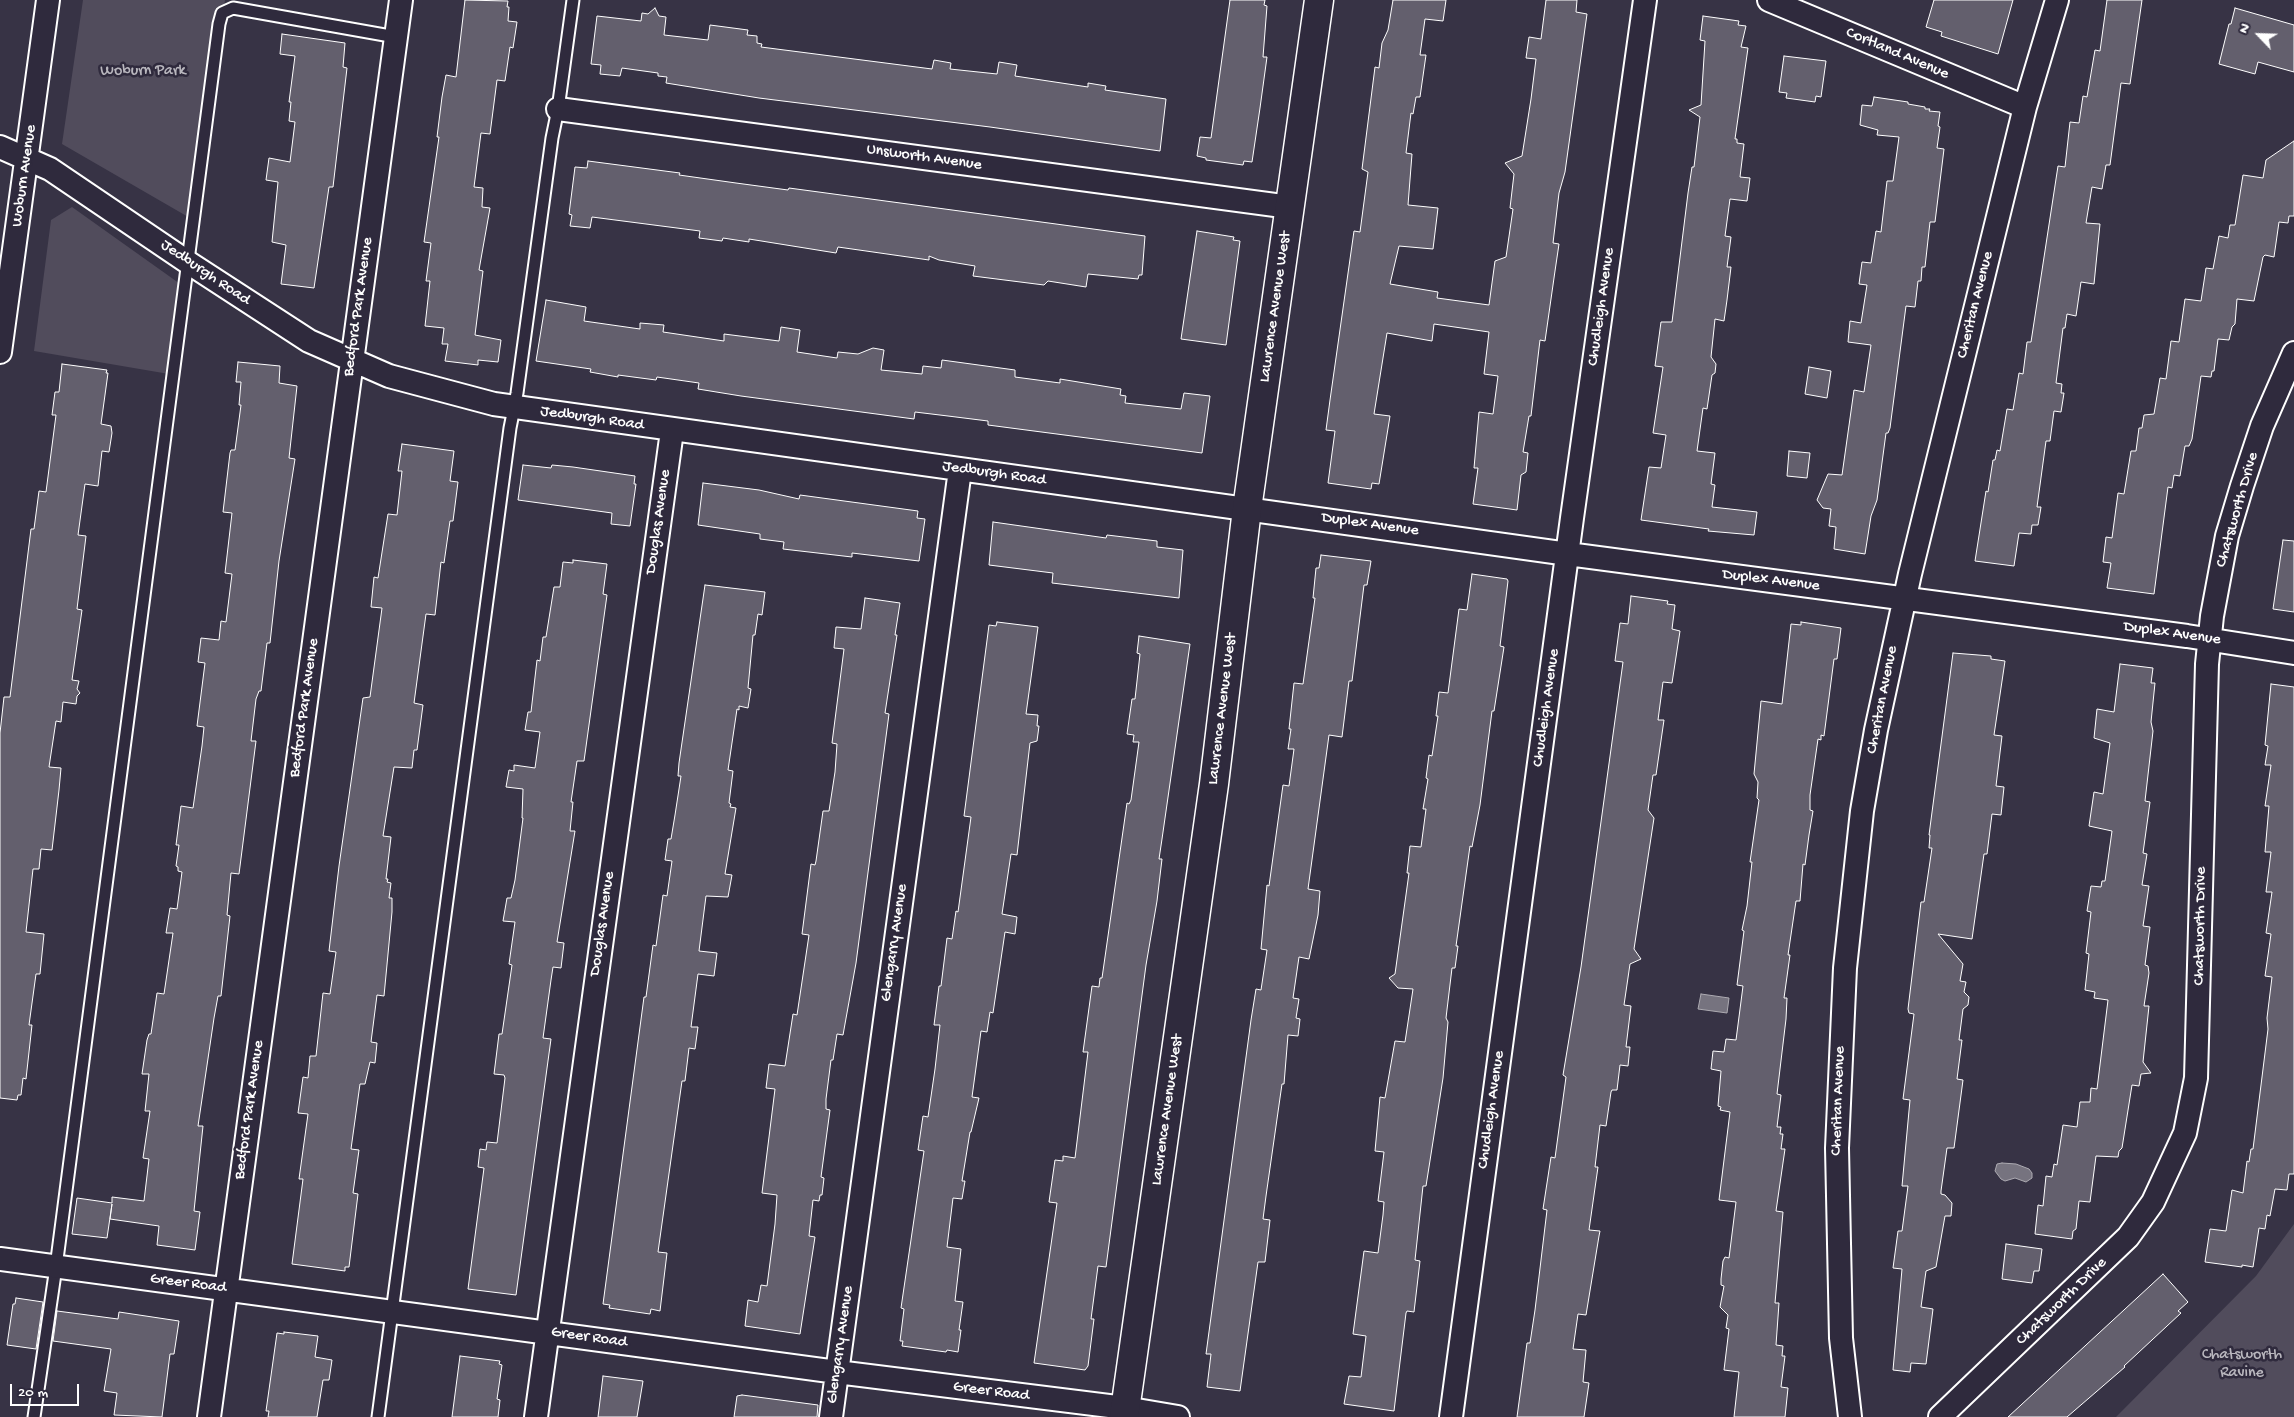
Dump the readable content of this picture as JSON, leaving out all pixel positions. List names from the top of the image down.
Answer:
{
  "streets": {
    "main road": ["Lawrence Avenue West"],
    "street": [
      "Cortland Avenue",
      "Unsworth Avenue",
      "Woburn Avenue",
      "Jedburgh Road",
      "Cheritan Avenue",
      "Bedford Park Avenue",
      "Chudleigh Avenue",
      "Chatsworth Drive",
      "Douglas Avenue",
      "Duplex Avenue",
      "Glengarry Avenue",
      "Greer Road"
    ]
  },
  "crossings": [
    ["Cortland Avenue", "Cheritan Avenue"],
    ["Unsworth Avenue", "Lawrence Avenue West"],
    ["Woburn Avenue", "Jedburgh Road"],
    ["Jedburgh Road", "Bedford Park Avenue"],
    ["Jedburgh Road", "Lawrence Avenue West"],
    ["Jedburgh Road", "Douglas Avenue"],
    ["Jedburgh Road", "Duplex Avenue"],
    ["Jedburgh Road", "Glengarry Avenue"],
    ["Cheritan Avenue", "Duplex Avenue"],
    ["Bedford Park Avenue", "Greer Road"],
    ["Lawrence Avenue West", "Duplex Avenue"],
    ["Lawrence Avenue West", "Greer Road"],
    ["Chudleigh Avenue", "Duplex Avenue"],
    ["Chatsworth Drive", "Duplex Avenue"],
    ["Douglas Avenue", "Greer Road"],
    ["Glengarry Avenue", "Greer Road"]
  ],
  "parks": ["Woburn Park", "Chatsworth Ravine"],
  "scale_bar": "20 m",
  "north": "top left"
}
